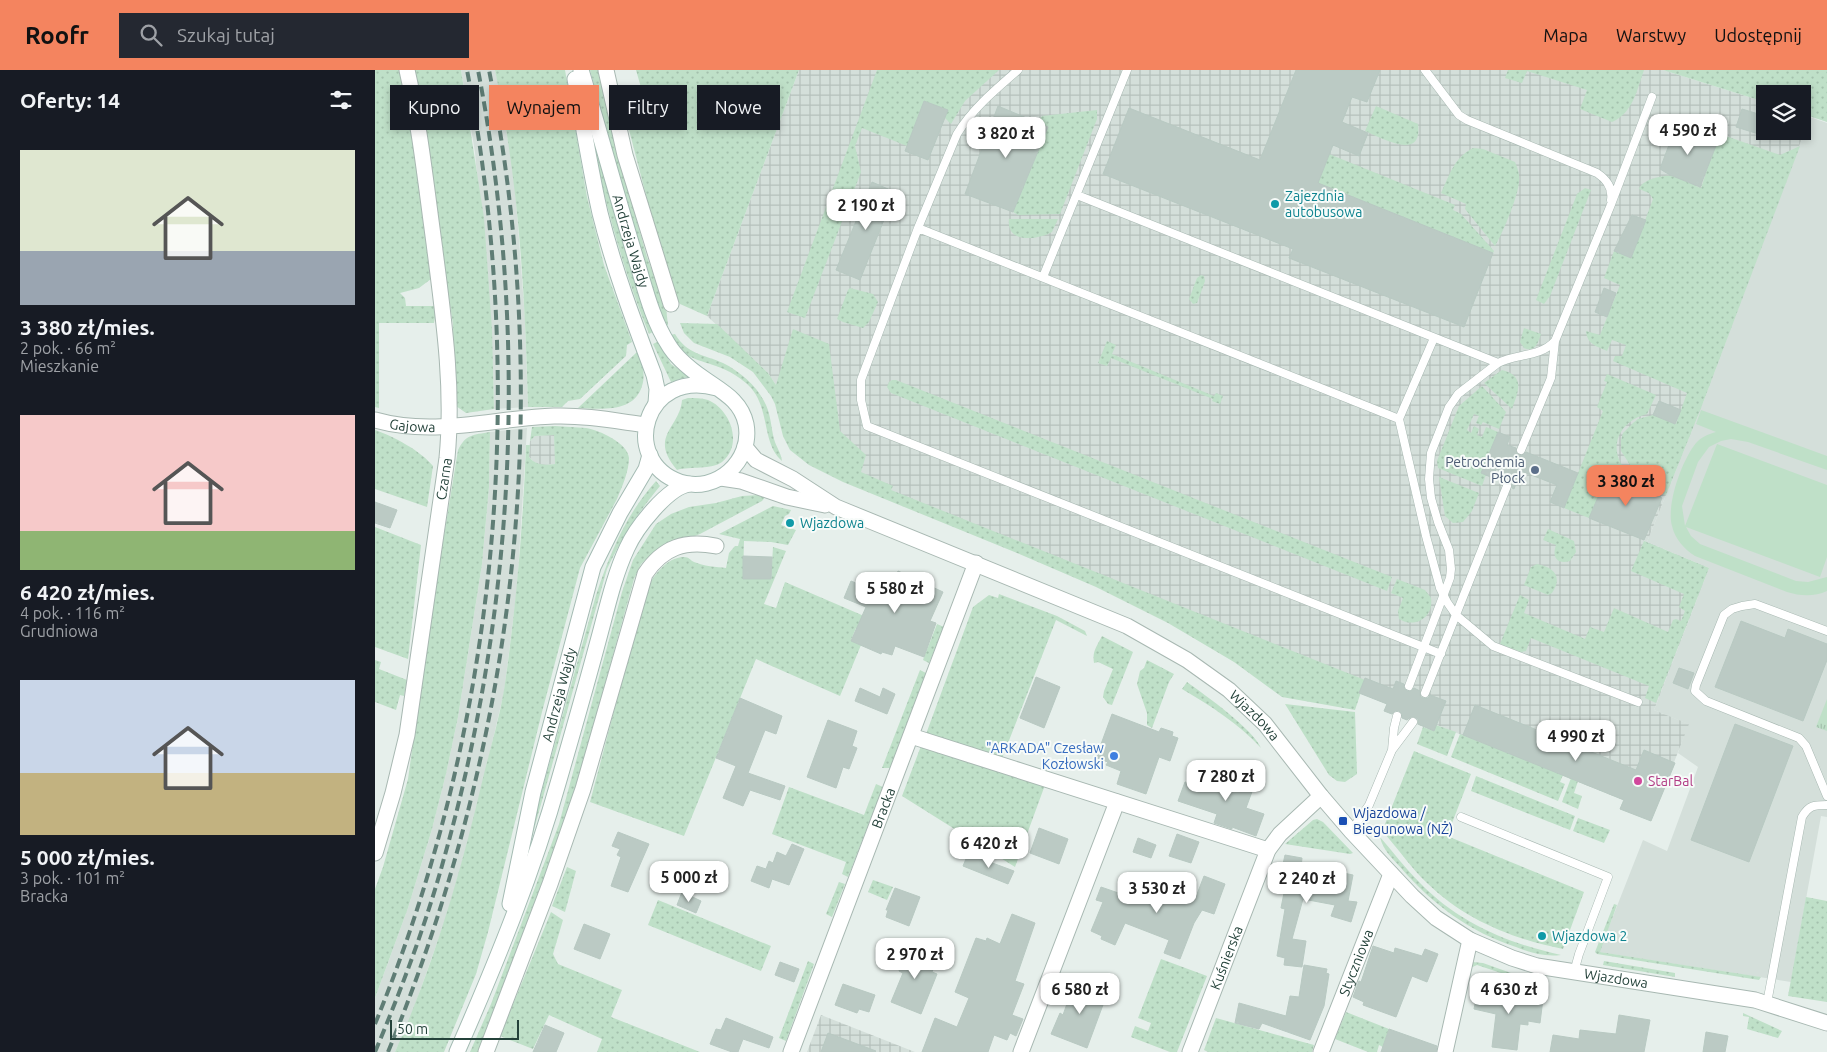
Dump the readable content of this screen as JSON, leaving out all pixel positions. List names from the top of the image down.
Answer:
{
  "streets": {
    "street": [
      "Andrzeja Wajdy",
      "Gajowa",
      "Czarna",
      "Wjazdowa",
      "Bracka",
      "Kuśnierska",
      "Styczniowa"
    ]
  },
  "crossings": [
    ["Andrzeja Wajdy", "Wjazdowa"],
    ["Gajowa", "Czarna"],
    ["Wjazdowa", "Bracka"],
    ["Wjazdowa", "Kuśnierska"],
    ["Wjazdowa", "Styczniowa"]
  ],
  "places": {
    "other": [
      "Zajezdnia autobusowa",
      "Petrochemia Płock",
      "Wjazdowa",
      "\"ARKADA\" Czesław Kozłowski",
      "StarBal",
      "Wjazdowa 2"
    ],
    "transit": ["Wjazdowa / Biegunowa (NŻ)"]
  },
  "scale_bar": "50 m",
  "page": {
    "header": "Roofr",
    "search": "Szukaj tutaj",
    "nav": ["Mapa", "Warstwy", "Udostępnij"],
    "heading": "Oferty: 14",
    "chip": [
      "Kupno",
      "Wynajem",
      "Filtry",
      "Nowe"
    ],
    "price": [
      "4 590 zł",
      "3 820 zł",
      "2 190 zł",
      "3 380 zł",
      "5 580 zł",
      "4 990 zł",
      "7 280 zł",
      "6 420 zł",
      "5 000 zł",
      "2 240 zł",
      "3 530 zł",
      "2 970 zł",
      "6 580 zł",
      "4 630 zł"
    ],
    "list": [
      {
        "name": "3 380 zł/mies.",
        "note": "2 pok. · 66 m² · Mieszkanie"
      },
      {
        "name": "6 420 zł/mies.",
        "note": "4 pok. · 116 m² · Grudniowa"
      },
      {
        "name": "5 000 zł/mies.",
        "note": "3 pok. · 101 m² · Bracka"
      }
    ],
    "scale": "50 m"
  }
}
